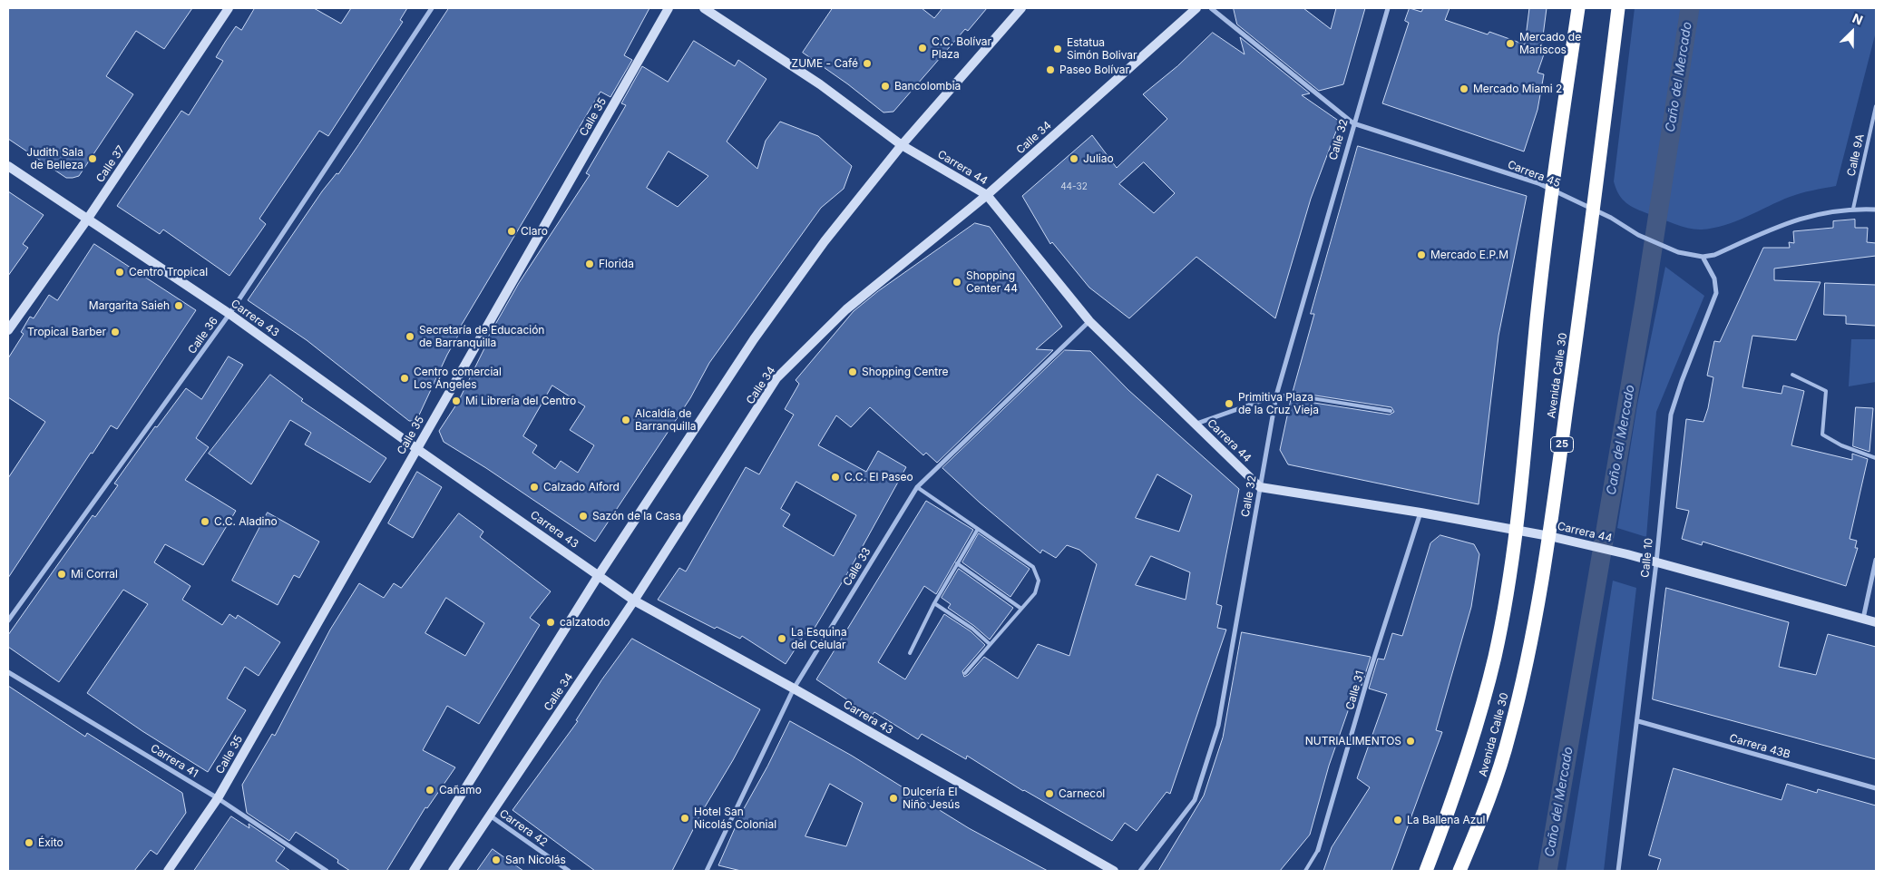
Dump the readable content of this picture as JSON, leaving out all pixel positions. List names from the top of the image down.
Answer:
{
  "streets": {
    "highway": ["Avenida Calle 30", "25"],
    "street": [
      "Calle 35",
      "Calle 34",
      "Calle 32",
      "Calle 37",
      "Carrera 44",
      "Carrera 45",
      "Carrera 43",
      "Calle 36",
      "Calle 10",
      "Calle 33",
      "Calle 31",
      "Carrera 43B",
      "Carrera 41",
      "Carrera 42"
    ],
    "lane": ["Calle 9A"]
  },
  "crossings": [
    ["Calle 35", "Carrera 43"],
    ["Calle 35", "Carrera 41"],
    ["Calle 34", "Carrera 44"],
    ["Calle 34", "Carrera 43"],
    ["Calle 34", "Carrera 42"],
    ["Calle 32", "Carrera 44"],
    ["Calle 32", "Carrera 45"],
    ["Calle 9A", "Carrera 45"],
    ["Calle 37", "Carrera 43"],
    ["Carrera 44", "Avenida Calle 30"],
    ["Carrera 44", "Calle 10"],
    ["Carrera 44", "Calle 33"],
    ["Carrera 44", "Calle 31"],
    ["Carrera 45", "Avenida Calle 30"],
    ["Carrera 45", "Calle 10"],
    ["Carrera 43", "Calle 36"],
    ["Carrera 43", "Calle 33"],
    ["Calle 10", "Carrera 43B"]
  ],
  "water": ["Caño del Mercado"],
  "places": [
    "Mercado de Mariscos",
    "C.C. Bolívar Plaza",
    "Estatua Simón Bolivar",
    "ZUME - Café",
    "Paseo Bolívar",
    "Bancolombia",
    "Mercado Miami 2",
    "Judith Sala de Belleza",
    "Juliao",
    "Claro",
    "Mercado E.P.M",
    "Florida",
    "Centro Tropical",
    "Shopping Center 44",
    "Margarita Saieh",
    "Tropical Barber",
    "Secretaría de Educación de Barranquilla",
    "Shopping Centre",
    "Centro comercial Los Ángeles",
    "Mi Librería del Centro",
    "Primitiva Plaza de la Cruz Vieja",
    "Alcaldía de Barranquilla",
    "C.C. El Paseo",
    "Calzado Alford",
    "Sazón de la Casa",
    "C.C. Aladino",
    "Mi Corral",
    "calzatodo",
    "La Esquina del Celular",
    "NUTRIALIMENTOS",
    "Cañamo",
    "Carnecol",
    "Dulcería El Niño Jesús",
    "Hotel San Nicolás Colonial",
    "La Ballena Azul",
    "Éxito",
    "San Nicolás"
  ],
  "house_numbers": ["44-32"],
  "north": "top right"
}
